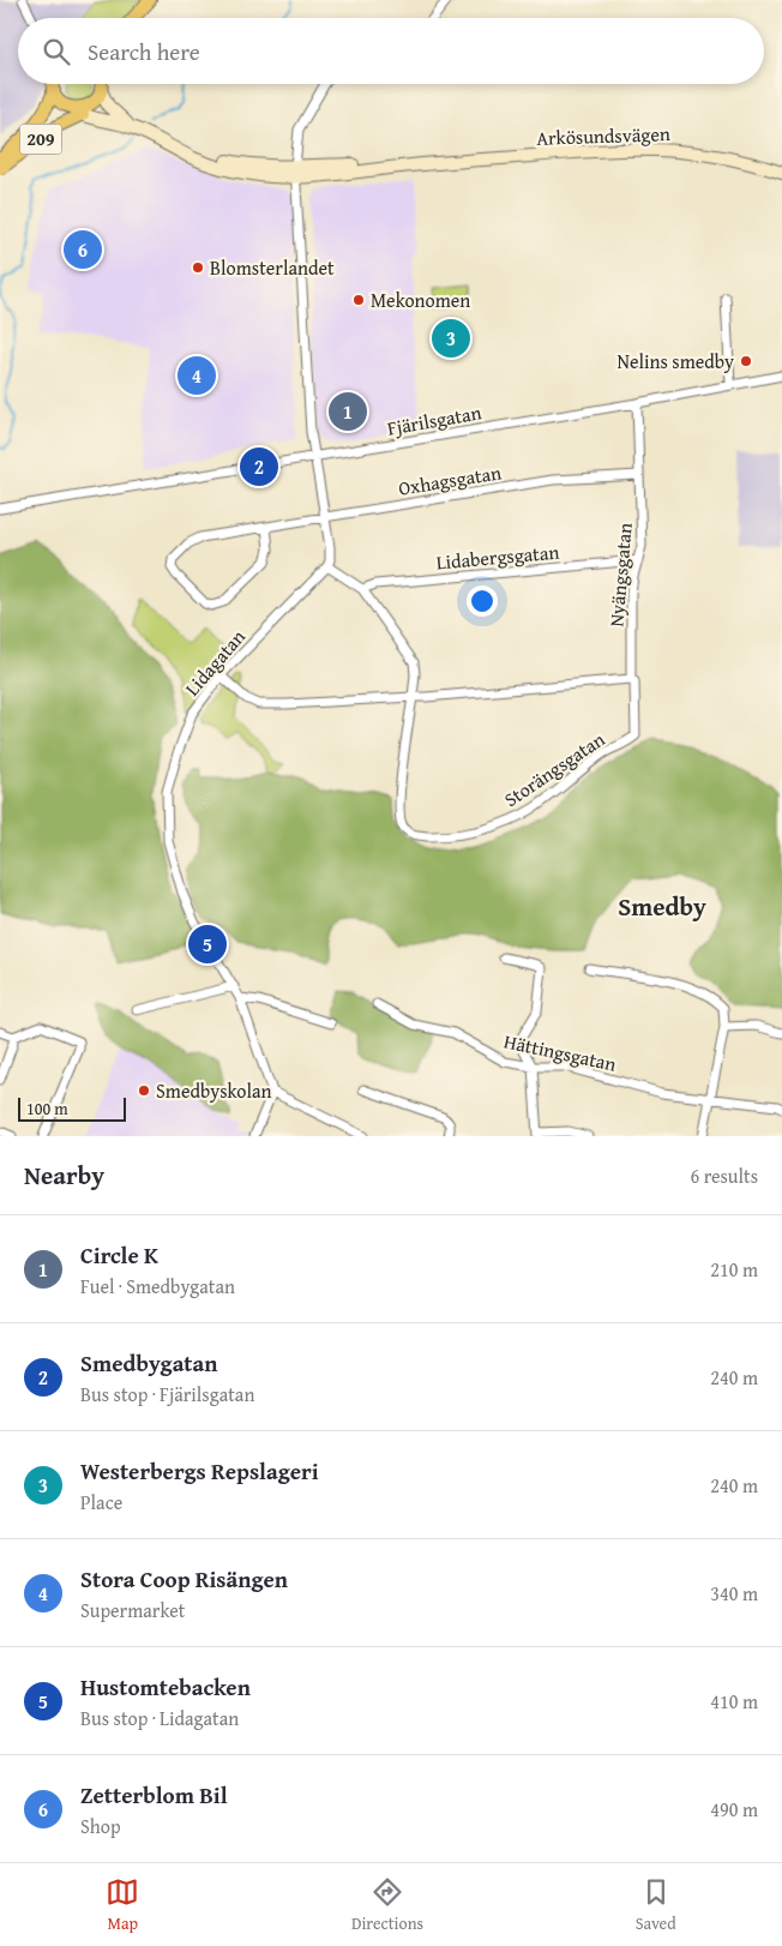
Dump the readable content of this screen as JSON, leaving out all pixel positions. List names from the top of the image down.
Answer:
{
  "streets": {
    "main road": ["Arkösundsvägen", "209"],
    "street": [
      "Fjärilsgatan",
      "Oxhagsgatan",
      "Lidabergsgatan",
      "Nyängsgatan",
      "Lidagatan",
      "Storängsgatan",
      "Hättingsgatan"
    ]
  },
  "crossings": [
    ["Arkösundsvägen", "209"],
    ["Fjärilsgatan", "Nyängsgatan"],
    ["Oxhagsgatan", "Nyängsgatan"],
    ["Lidabergsgatan", "Nyängsgatan"],
    ["Nyängsgatan", "Storängsgatan"]
  ],
  "districts": ["Smedby"],
  "places": [
    "Blomsterlandet",
    "Mekonomen",
    "Nelins smedby",
    "Smedbyskolan"
  ],
  "scale_bar": "100 m",
  "page": {
    "search": "Search here",
    "pins": [
      "6",
      "3",
      "4",
      "1",
      "2",
      "5"
    ],
    "scale": "100 m",
    "heading": ["Nearby", "6 results"],
    "list": [
      {
        "mark": "1",
        "name": "Circle K",
        "note": "Fuel · Smedbygatan",
        "value": "210 m"
      },
      {
        "mark": "2",
        "name": "Smedbygatan",
        "note": "Bus stop · Fjärilsgatan",
        "value": "240 m"
      },
      {
        "mark": "3",
        "name": "Westerbergs Repslageri",
        "note": "Place",
        "value": "240 m"
      },
      {
        "mark": "4",
        "name": "Stora Coop Risängen",
        "note": "Supermarket",
        "value": "340 m"
      },
      {
        "mark": "5",
        "name": "Hustomtebacken",
        "note": "Bus stop · Lidagatan",
        "value": "410 m"
      },
      {
        "mark": "6",
        "name": "Zetterblom Bil",
        "note": "Shop",
        "value": "490 m"
      }
    ],
    "nav": ["Map", "Directions", "Saved"]
  }
}
